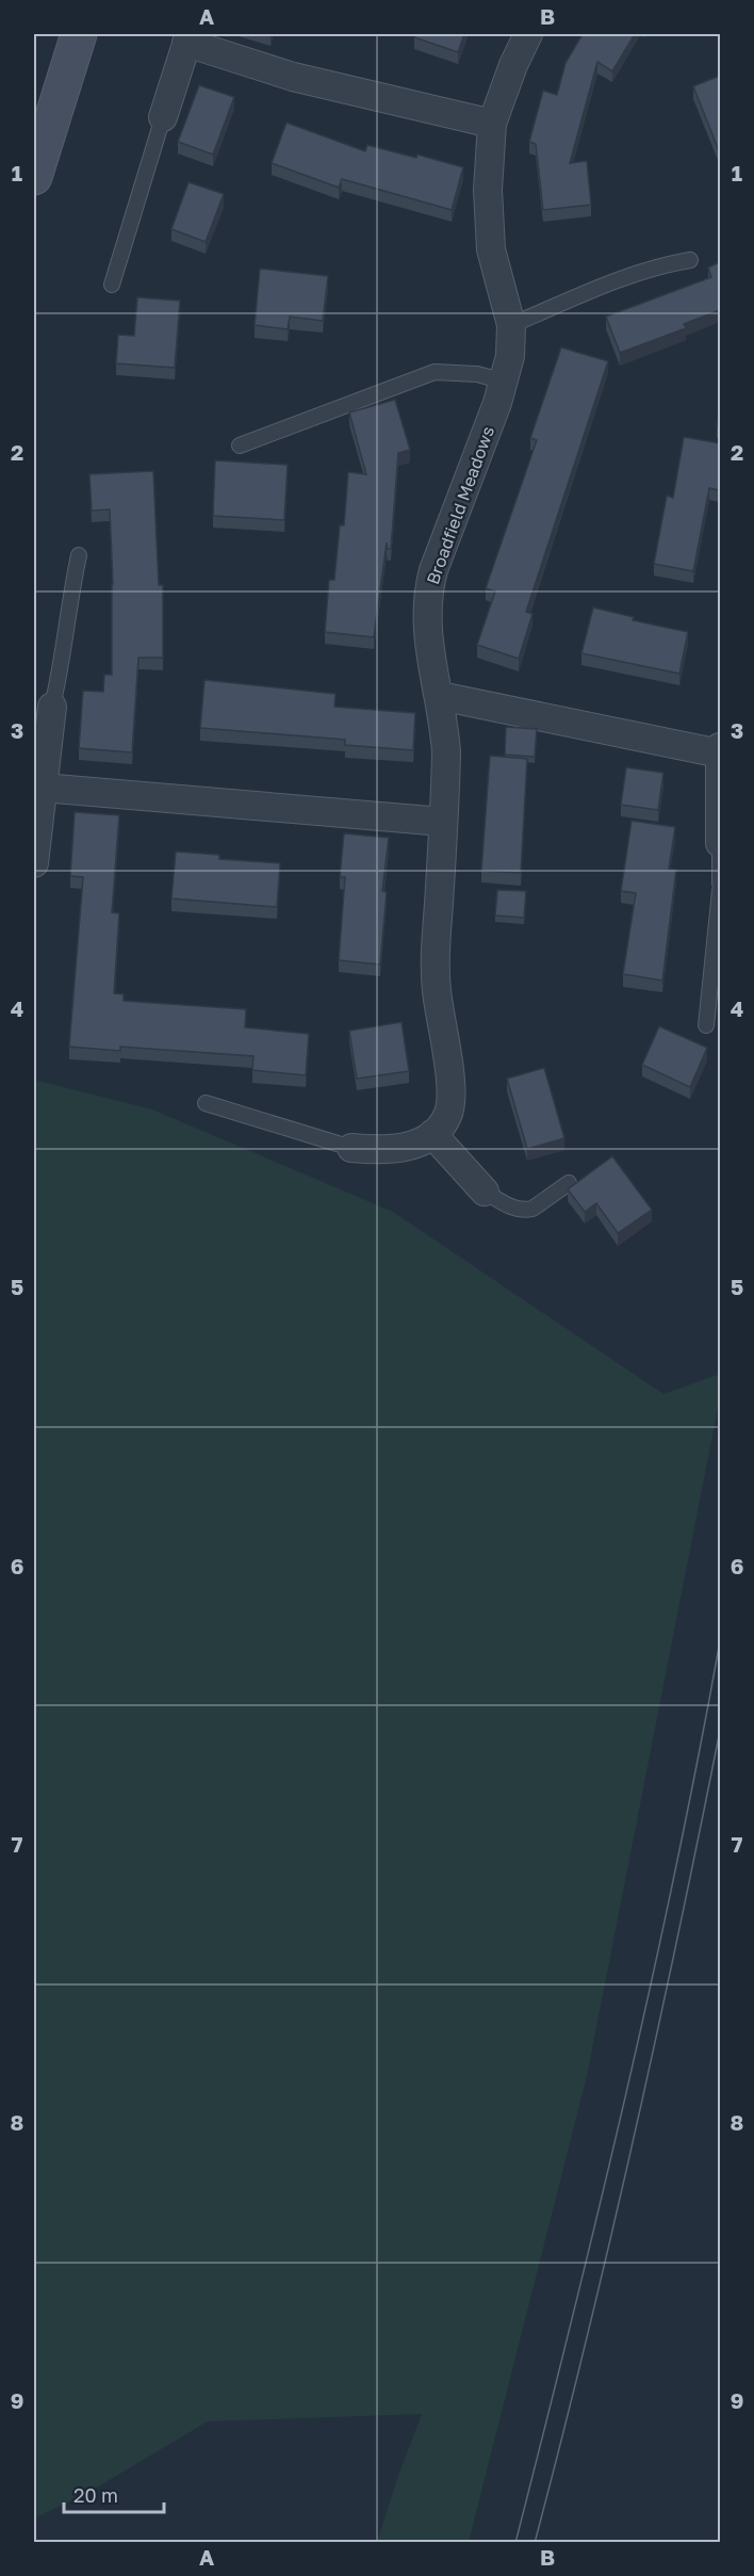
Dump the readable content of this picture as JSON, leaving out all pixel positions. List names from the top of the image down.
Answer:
{
  "streets": {
    "street": ["Broadfield Meadows"]
  },
  "scale_bar": "20 m",
  "grid": {
    "columns": ["A", "B"],
    "rows": [
      "1",
      "2",
      "3",
      "4",
      "5",
      "6",
      "7",
      "8",
      "9"
    ]
  }
}
